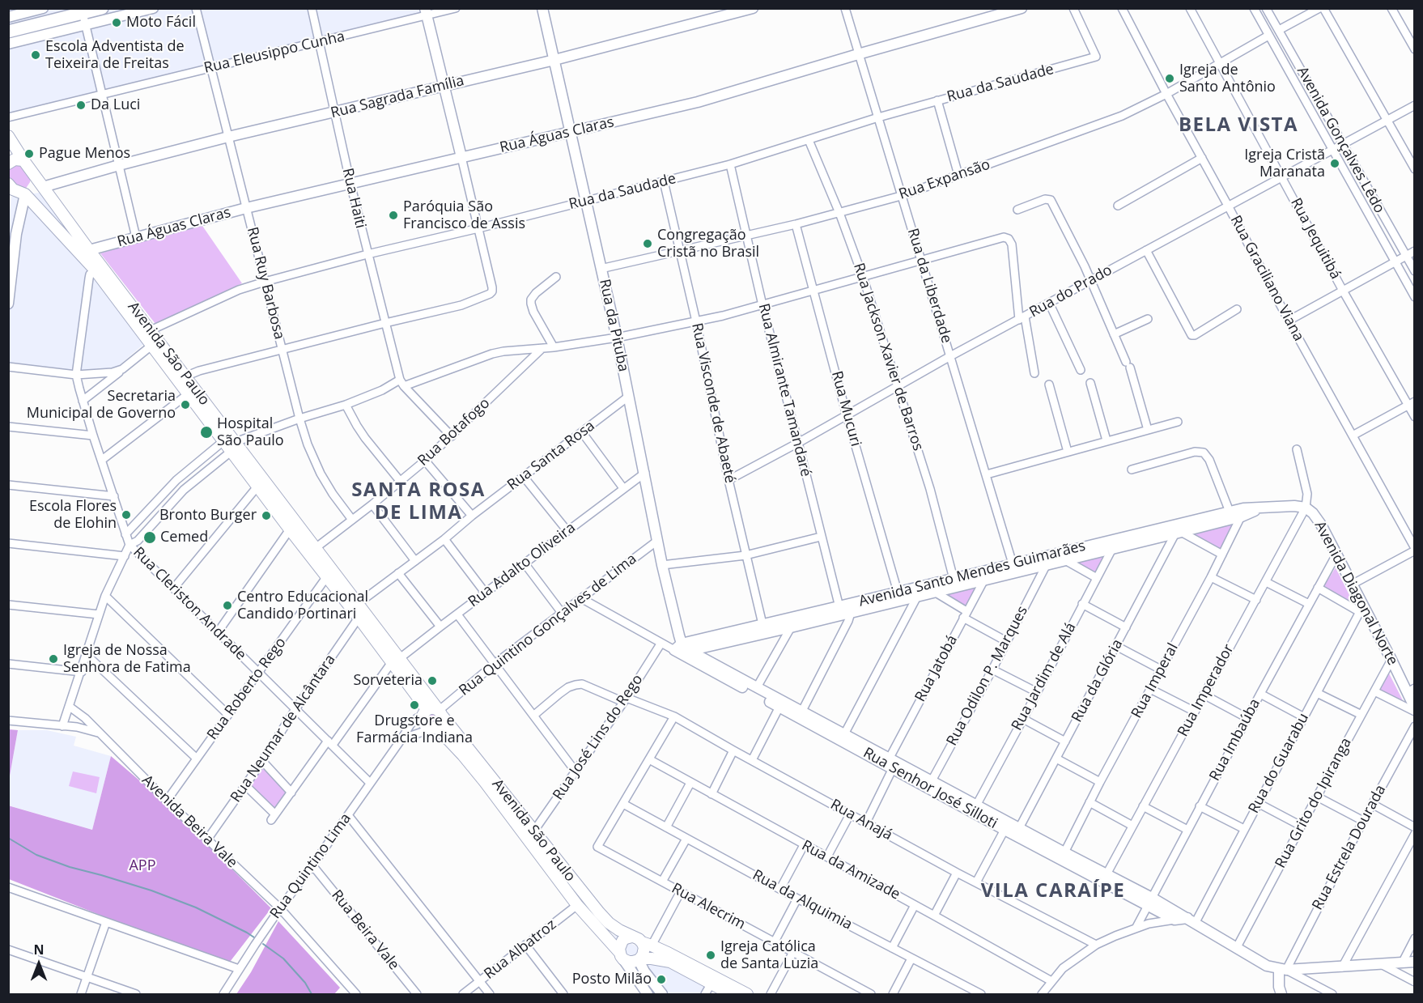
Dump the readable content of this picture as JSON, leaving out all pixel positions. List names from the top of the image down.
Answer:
{
  "streets": {
    "main road": ["Avenida São Paulo"],
    "street": [
      "Rua Eleusippo Cunha",
      "Rua da Saudade",
      "Rua Sagrada Família",
      "Rua Águas Claras",
      "Avenida Gonçalves Lêdo",
      "Rua Expansão",
      "Rua Haiti",
      "Rua Jequitibá",
      "Rua Graciliano Viana",
      "Rua Ruy Barbosa",
      "Rua da Liberdade",
      "Rua do Prado",
      "Rua da Pituba",
      "Rua Jackson Xavier de Barros",
      "Rua Almirante Tamandaré",
      "Rua Visconde de Abaeté",
      "Rua Mucuri",
      "Rua Botafogo",
      "Rua Santa Rosa",
      "Rua Adalto Oliveira",
      "Avenida Santo Mendes Guimarães",
      "Avenida Diagonal Norte",
      "Rua Cleriston Andrade",
      "Rua Quintino Gonçalves de Lima",
      "Rua Jatobá",
      "Rua Odilon P. Marques",
      "Rua Jardim de Alá",
      "Rua da Glória",
      "Rua Imperal",
      "Rua Roberto Rego",
      "Rua Imperador",
      "Rua Neumar de Alcântara",
      "Rua José Lins do Rego",
      "Rua Imbaúba",
      "Rua do Guarabu",
      "Rua Senhor José Silloti",
      "Rua Grito do Ipiranga",
      "Rua Anajá",
      "Avenida Beira Vale",
      "Rua Estrela Dourada",
      "Rua Quintino Lima",
      "Rua da Amizade",
      "Rua da Alquimia",
      "Rua Alecrim",
      "Rua Beira Vale",
      "Rua Albatroz"
    ]
  },
  "crossings": [
    ["Rua Eleusippo Cunha", "Rua Haiti"],
    ["Rua Eleusippo Cunha", "Rua Ruy Barbosa"],
    ["Rua da Saudade", "Rua Haiti"],
    ["Rua da Saudade", "Rua Ruy Barbosa"],
    ["Rua da Saudade", "Rua da Liberdade"],
    ["Rua da Saudade", "Rua da Pituba"],
    ["Rua da Saudade", "Avenida São Paulo"],
    ["Rua da Saudade", "Rua Jackson Xavier de Barros"],
    ["Rua da Saudade", "Rua Almirante Tamandaré"],
    ["Rua da Saudade", "Rua Visconde de Abaeté"],
    ["Rua Sagrada Família", "Rua Haiti"],
    ["Rua Sagrada Família", "Rua Ruy Barbosa"],
    ["Rua Sagrada Família", "Rua da Pituba"],
    ["Rua Sagrada Família", "Avenida São Paulo"],
    ["Rua Águas Claras", "Rua Haiti"],
    ["Rua Águas Claras", "Rua Ruy Barbosa"],
    ["Rua Águas Claras", "Rua da Liberdade"],
    ["Rua Águas Claras", "Rua da Pituba"],
    ["Rua Águas Claras", "Avenida São Paulo"],
    ["Avenida Gonçalves Lêdo", "Rua Expansão"],
    ["Avenida Gonçalves Lêdo", "Rua do Prado"],
    ["Rua Expansão", "Rua Jequitibá"],
    ["Rua Expansão", "Rua Graciliano Viana"],
    ["Rua Expansão", "Rua da Liberdade"],
    ["Rua Expansão", "Rua da Pituba"],
    ["Rua Expansão", "Rua Jackson Xavier de Barros"],
    ["Rua Expansão", "Rua Almirante Tamandaré"],
    ["Rua Expansão", "Rua Visconde de Abaeté"],
    ["Rua Expansão", "Rua Mucuri"],
    ["Rua Jequitibá", "Rua do Prado"],
    ["Rua Graciliano Viana", "Rua do Prado"],
    ["Rua Ruy Barbosa", "Rua Botafogo"],
    ["Rua da Liberdade", "Rua do Prado"],
    ["Rua da Liberdade", "Avenida Santo Mendes Guimarães"],
    ["Rua do Prado", "Rua Jackson Xavier de Barros"],
    ["Rua do Prado", "Rua Almirante Tamandaré"],
    ["Rua do Prado", "Rua Visconde de Abaeté"],
    ["Rua do Prado", "Rua Mucuri"],
    ["Rua da Pituba", "Rua Santa Rosa"],
    ["Rua da Pituba", "Rua Adalto Oliveira"],
    ["Rua da Pituba", "Avenida Santo Mendes Guimarães"],
    ["Rua da Pituba", "Rua Quintino Gonçalves de Lima"],
    ["Rua da Pituba", "Rua Senhor José Silloti"],
    ["Avenida São Paulo", "Rua Botafogo"],
    ["Avenida São Paulo", "Rua Santa Rosa"],
    ["Avenida São Paulo", "Rua Adalto Oliveira"],
    ["Avenida São Paulo", "Rua Cleriston Andrade"],
    ["Avenida São Paulo", "Rua Quintino Gonçalves de Lima"],
    ["Avenida São Paulo", "Rua Roberto Rego"],
    ["Avenida São Paulo", "Rua Neumar de Alcântara"],
    ["Avenida São Paulo", "Rua José Lins do Rego"],
    ["Avenida São Paulo", "Rua Quintino Lima"],
    ["Avenida São Paulo", "Rua Albatroz"],
    ["Rua Jackson Xavier de Barros", "Avenida Santo Mendes Guimarães"],
    ["Rua Almirante Tamandaré", "Avenida Santo Mendes Guimarães"],
    ["Rua Visconde de Abaeté", "Avenida Santo Mendes Guimarães"],
    ["Rua Mucuri", "Avenida Santo Mendes Guimarães"],
    ["Rua Adalto Oliveira", "Rua Cleriston Andrade"],
    ["Rua Adalto Oliveira", "Rua Neumar de Alcântara"],
    ["Avenida Santo Mendes Guimarães", "Avenida Diagonal Norte"],
    ["Avenida Santo Mendes Guimarães", "Rua Jatobá"],
    ["Avenida Santo Mendes Guimarães", "Rua Odilon P. Marques"],
    ["Avenida Santo Mendes Guimarães", "Rua Jardim de Alá"],
    ["Avenida Santo Mendes Guimarães", "Rua da Glória"],
    ["Avenida Santo Mendes Guimarães", "Rua Imperal"],
    ["Avenida Santo Mendes Guimarães", "Rua Imperador"],
    ["Avenida Santo Mendes Guimarães", "Rua Senhor José Silloti"],
    ["Avenida Diagonal Norte", "Rua Imperador"],
    ["Avenida Diagonal Norte", "Rua Imbaúba"],
    ["Avenida Diagonal Norte", "Rua do Guarabu"],
    ["Avenida Diagonal Norte", "Rua Grito do Ipiranga"],
    ["Rua Cleriston Andrade", "Rua Roberto Rego"],
    ["Rua Cleriston Andrade", "Rua Neumar de Alcântara"],
    ["Rua Cleriston Andrade", "Rua Quintino Lima"],
    ["Rua Quintino Gonçalves de Lima", "Rua Quintino Lima"],
    ["Rua Jatobá", "Rua Senhor José Silloti"],
    ["Rua Odilon P. Marques", "Rua Senhor José Silloti"],
    ["Rua Jardim de Alá", "Rua Senhor José Silloti"],
    ["Rua da Glória", "Rua Senhor José Silloti"],
    ["Rua Imperal", "Rua Senhor José Silloti"],
    ["Rua Roberto Rego", "Avenida Beira Vale"],
    ["Rua Imperador", "Rua Senhor José Silloti"],
    ["Rua Neumar de Alcântara", "Avenida Beira Vale"],
    ["Rua José Lins do Rego", "Rua Anajá"],
    ["Rua Imbaúba", "Rua Senhor José Silloti"],
    ["Rua do Guarabu", "Rua Senhor José Silloti"],
    ["Rua Senhor José Silloti", "Rua Grito do Ipiranga"],
    ["Rua Senhor José Silloti", "Rua Estrela Dourada"],
    ["Avenida Beira Vale", "Rua Quintino Lima"],
    ["Rua Quintino Lima", "Rua Beira Vale"],
    ["Rua da Alquimia", "Rua Alecrim"]
  ],
  "districts": ["BELA VISTA", "SANTA ROSA DE LIMA", "VILA CARAÍPE"],
  "parks": ["APP"],
  "places": [
    "Moto Fácil",
    "Escola Adventista de Teixeira de Freitas",
    "Igreja de Santo Antônio",
    "Da Luci",
    "Pague Menos",
    "Igreja Cristã Maranata",
    "Paróquia São Francisco de Assis",
    "Congregação Cristã no Brasil",
    "Secretaria Municipal de Governo",
    "Hospital São Paulo",
    "Escola Flores de Elohin",
    "Bronto Burger",
    "Cemed",
    "Centro Educacional Candido Portinari",
    "Igreja de Nossa Senhora de Fatima",
    "Sorveteria",
    "Drugstore e Farmácia Indiana",
    "Igreja Católica de Santa Luzia",
    "Posto Milão"
  ],
  "north": "top"
}
